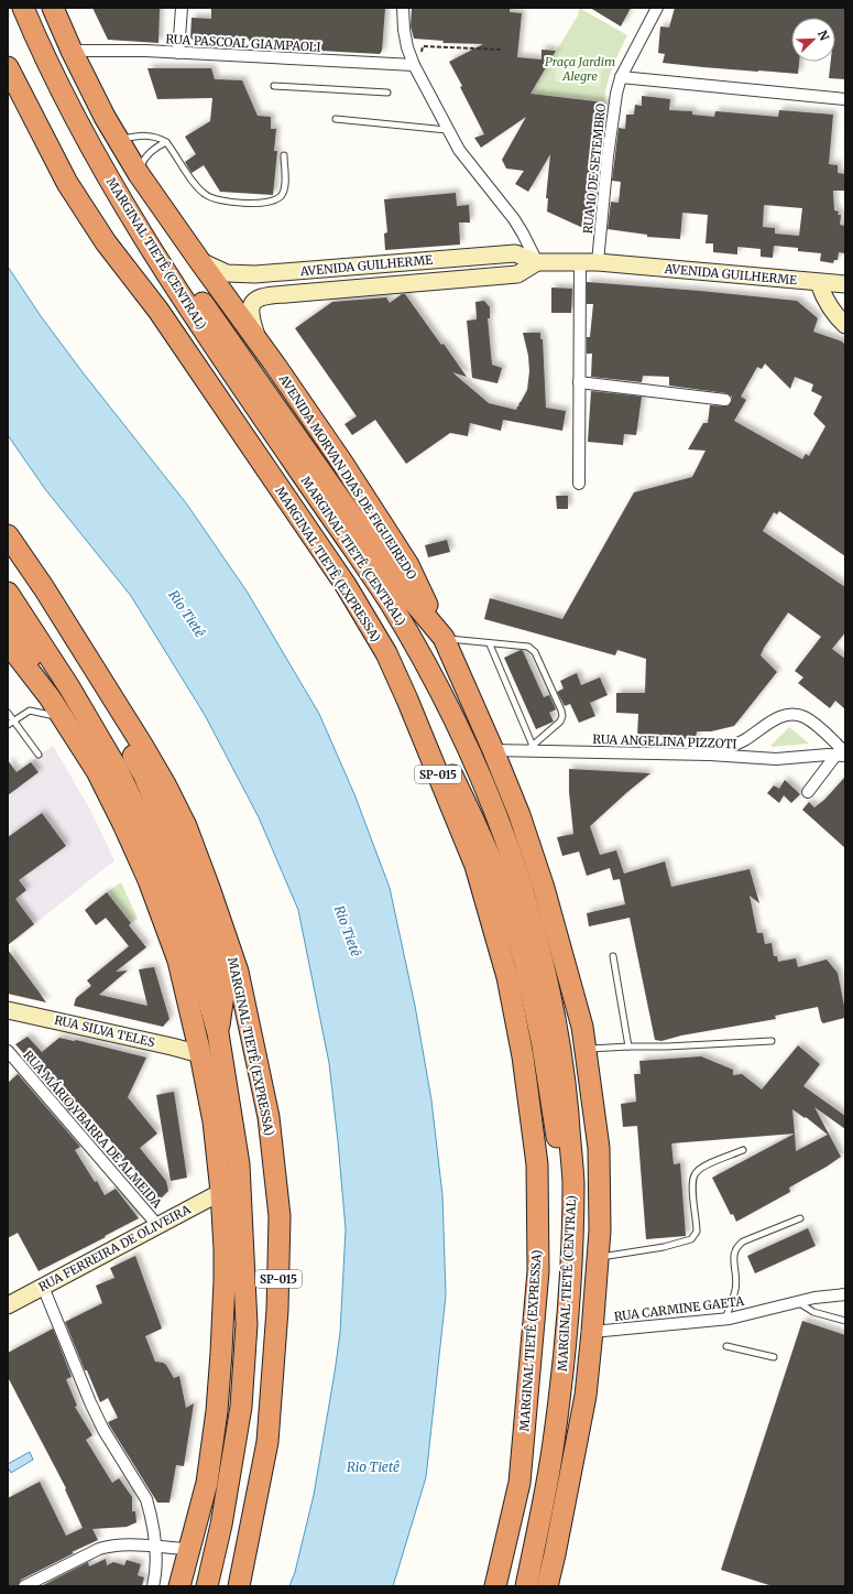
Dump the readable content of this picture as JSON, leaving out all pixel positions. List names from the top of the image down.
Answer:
{
  "streets": {
    "highway": [
      "MARGINAL TIETÊ (CENTRAL)",
      "AVENIDA MORVAN DIAS DE FIGUEIREDO",
      "MARGINAL TIETÊ (EXPRESSA)",
      "SP-015"
    ],
    "street": [
      "RUA PASCOAL GIAMPAOLI",
      "RUA 10 DE SETEMBRO",
      "AVENIDA GUILHERME",
      "RUA ANGELINA PIZZOTI",
      "RUA SILVA TELES",
      "RUA MÁRIO YBARRA DE ALMEIDA",
      "RUA FERREIRA DE OLIVEIRA",
      "RUA CARMINE GAETA"
    ]
  },
  "crossings": [
    ["RUA PASCOAL GIAMPAOLI", "AVENIDA MORVAN DIAS DE FIGUEIREDO"],
    ["RUA 10 DE SETEMBRO", "AVENIDA GUILHERME"],
    ["AVENIDA GUILHERME", "AVENIDA MORVAN DIAS DE FIGUEIREDO"],
    ["RUA MÁRIO YBARRA DE ALMEIDA", "RUA FERREIRA DE OLIVEIRA"]
  ],
  "water": ["Rio Tietê"],
  "parks": ["Praça Jardim Alegre"],
  "north": "top right"
}
